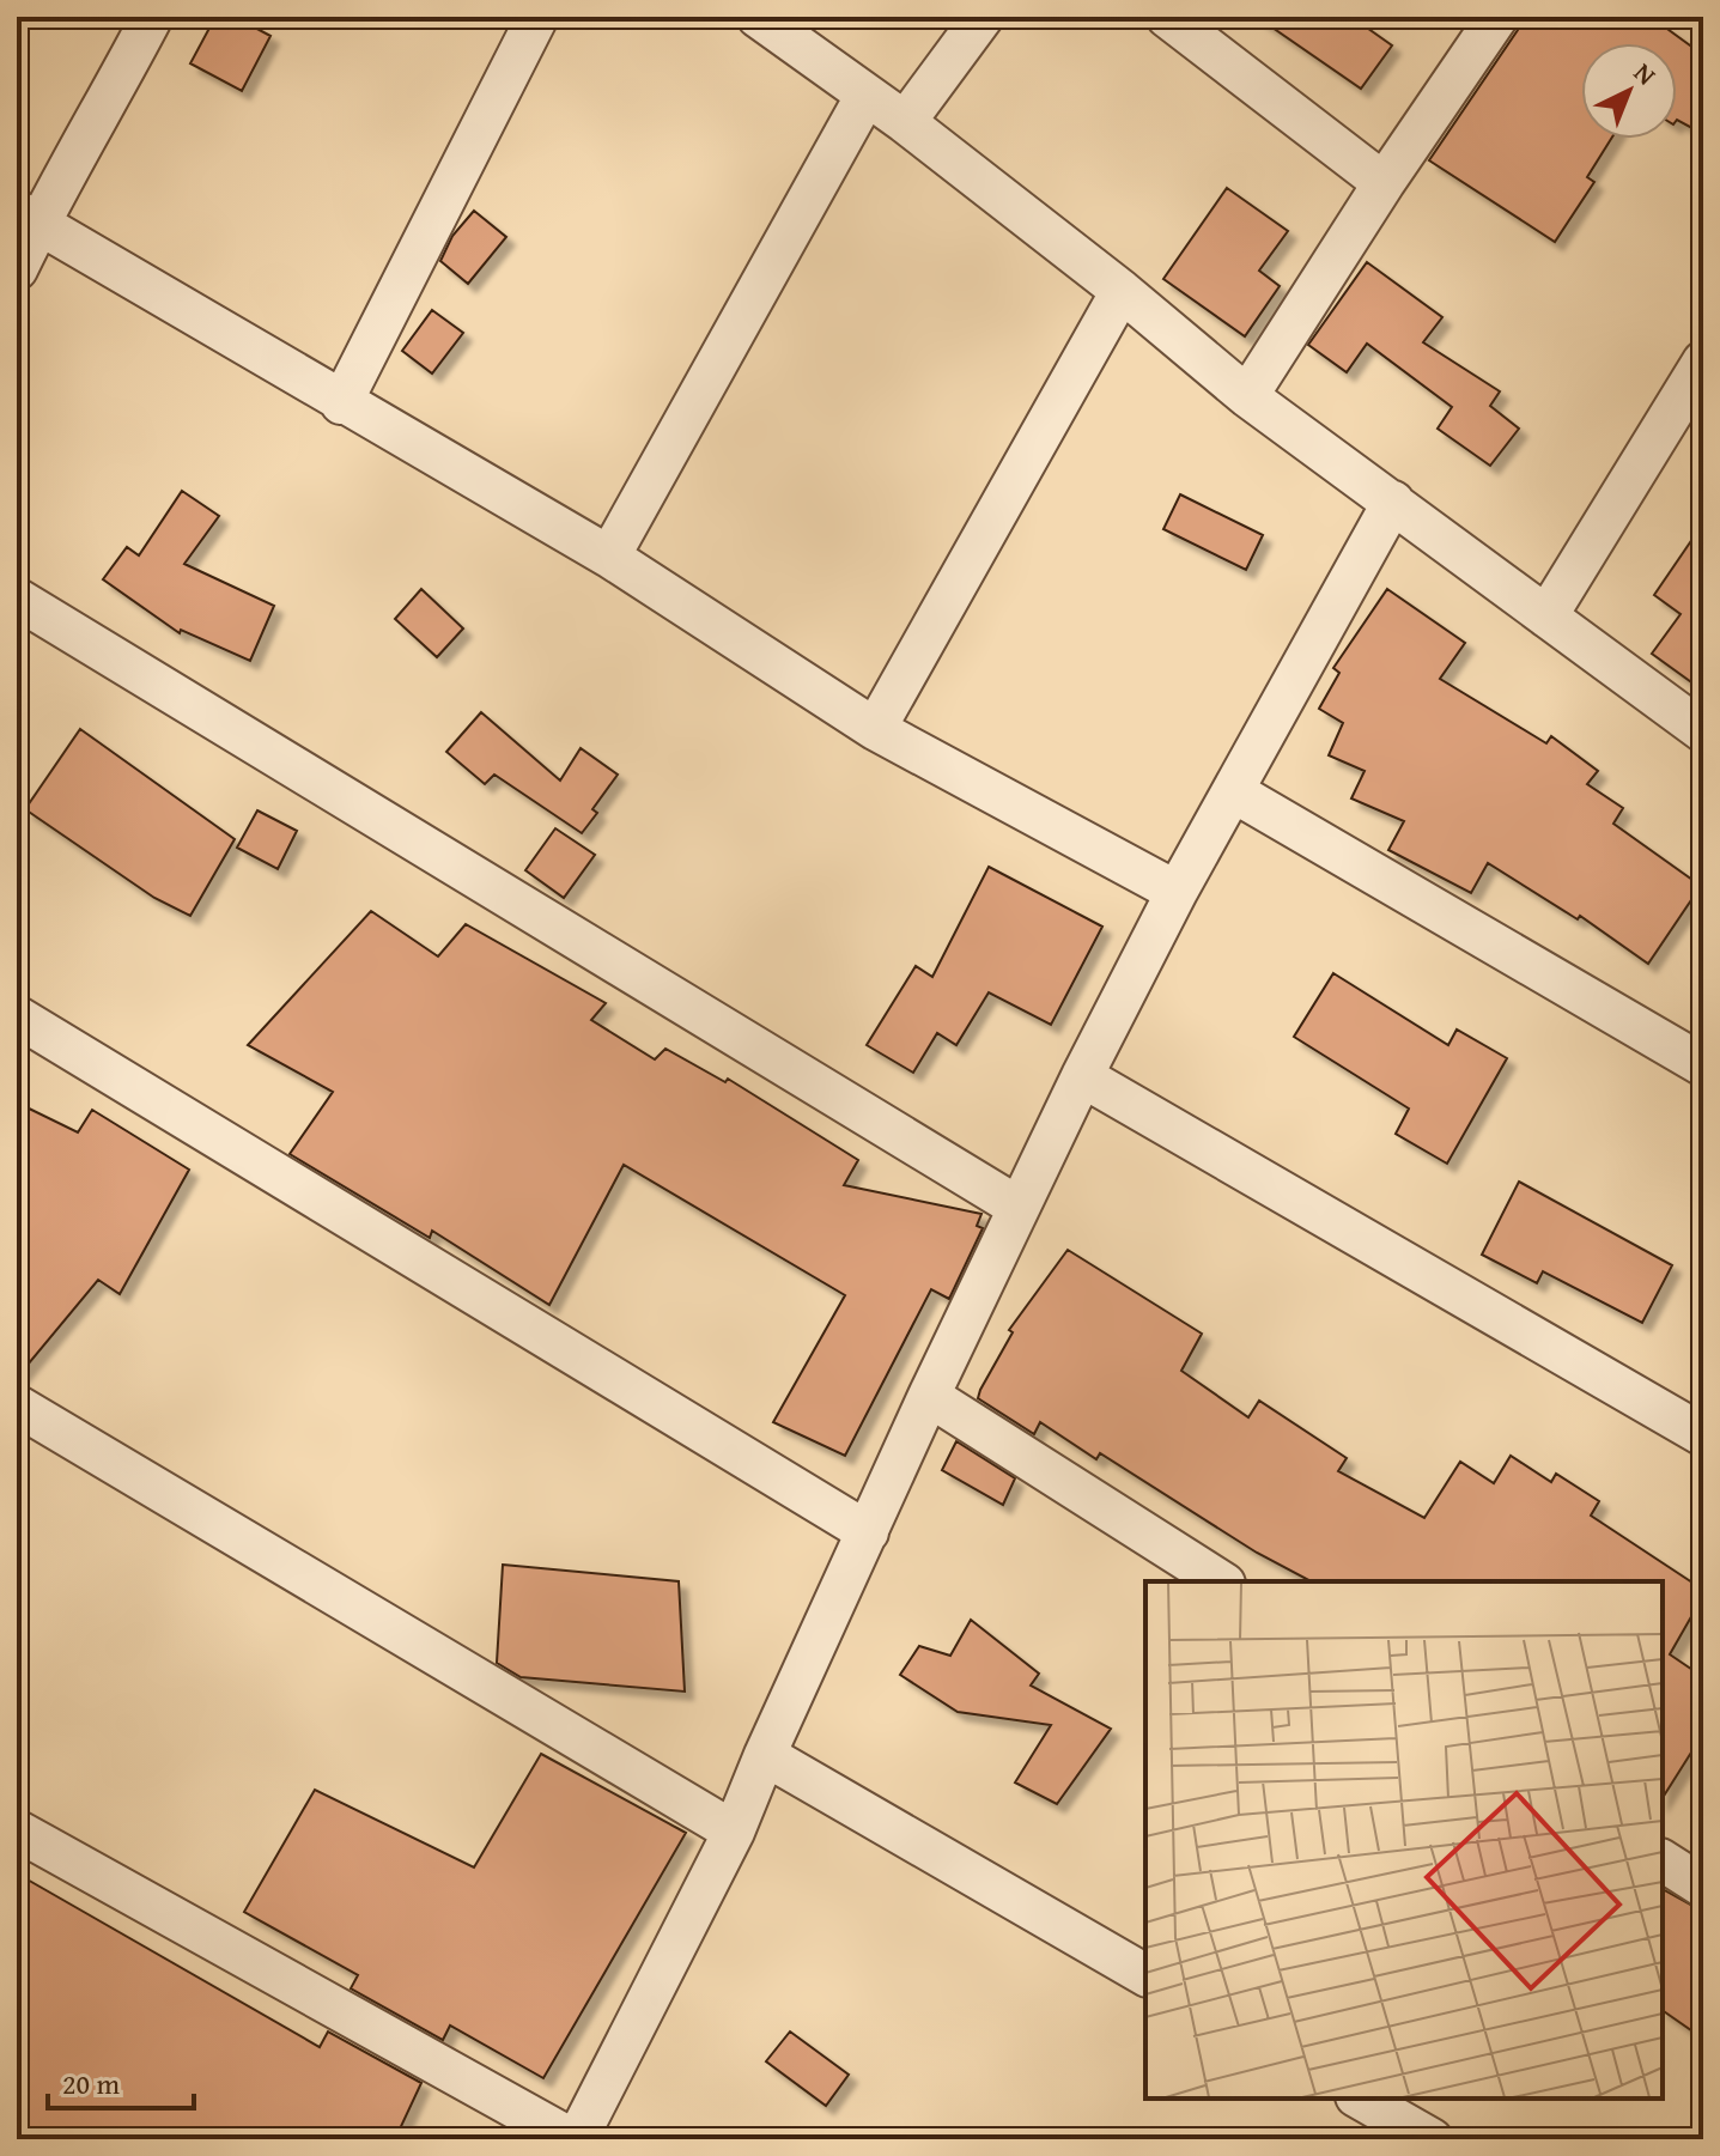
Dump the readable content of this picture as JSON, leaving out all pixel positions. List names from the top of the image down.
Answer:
{
  "scale_bar": "20 m",
  "north": "top right"
}
